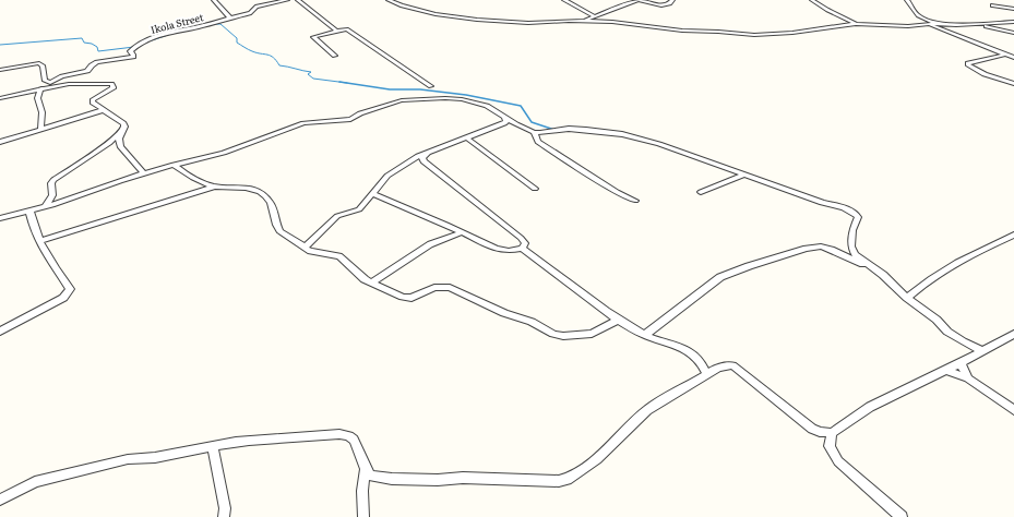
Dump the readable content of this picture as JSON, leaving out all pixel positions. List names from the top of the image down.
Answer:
{
  "streets": {
    "street": ["Ikola Street"]
  }
}
